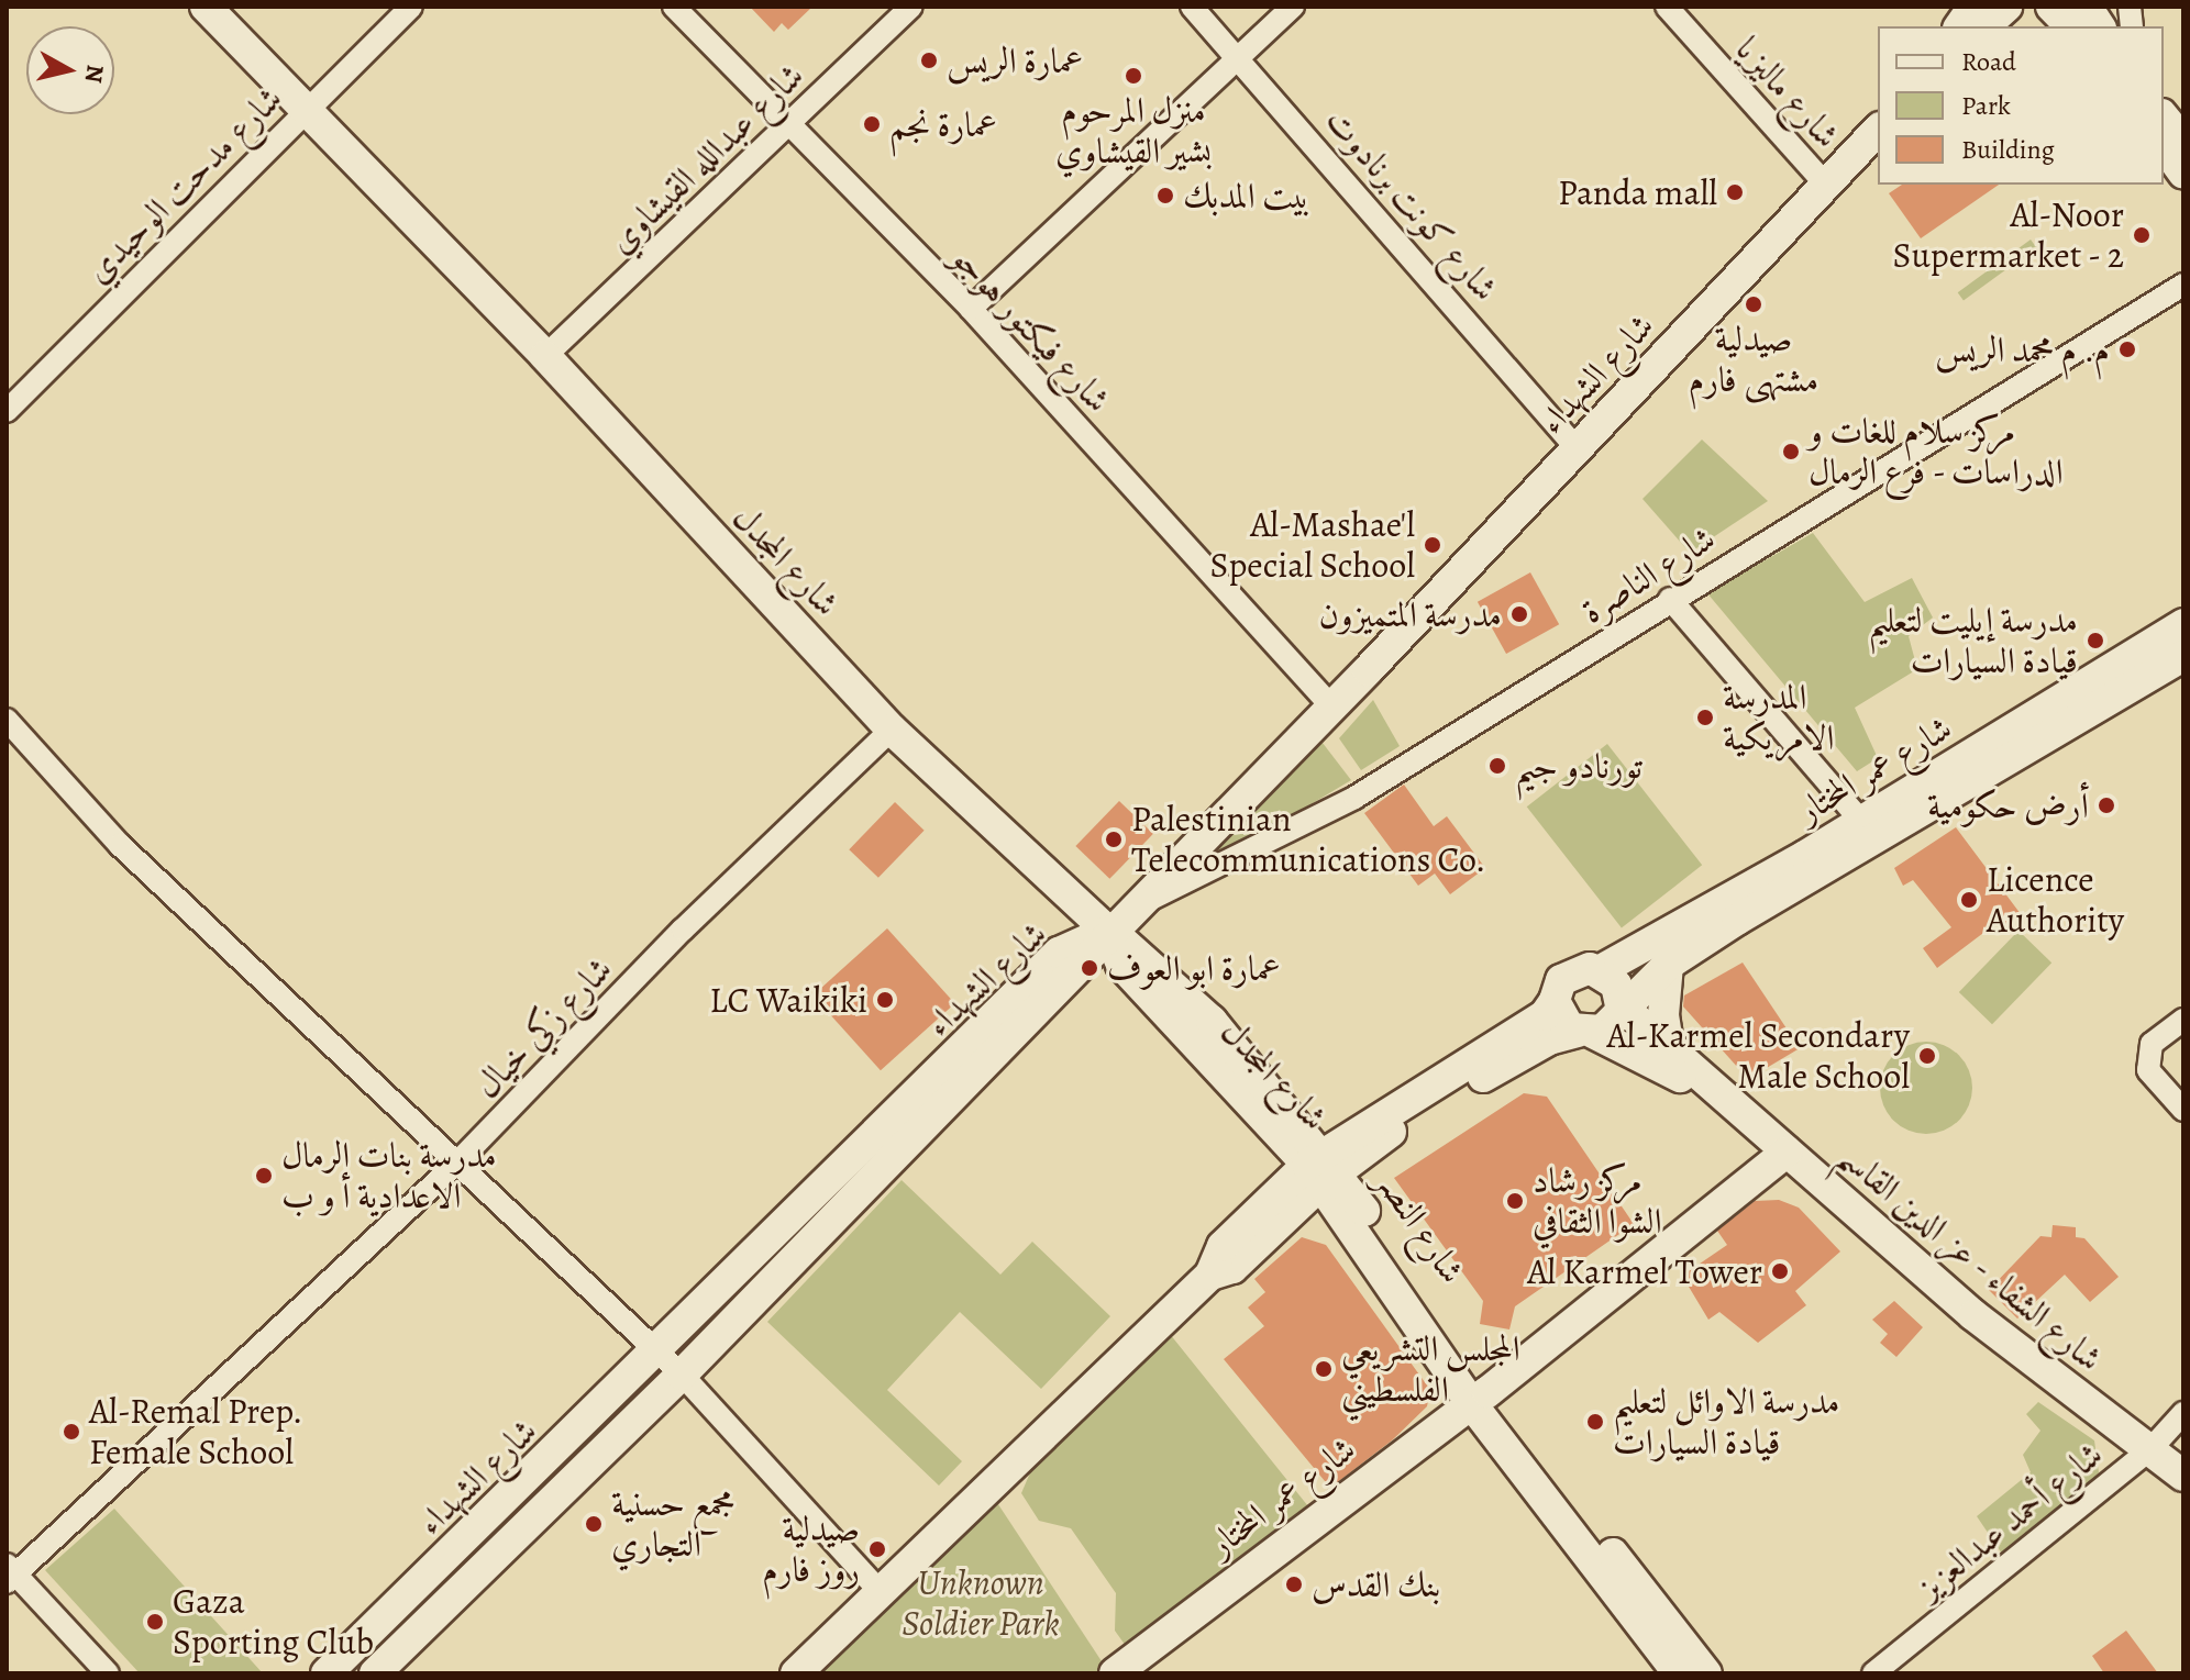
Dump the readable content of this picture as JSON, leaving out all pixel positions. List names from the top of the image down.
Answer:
{
  "streets": {
    "main road": [
      "شارع الشهداء",
      "شارع المجدل",
      "شارع عمر المختار",
      "شارع النصر",
      "شارع الشفاء - عز الدين القاسم"
    ],
    "street": [
      "شارع ماليزيا",
      "شارع عبدالله القيشاوي",
      "شارع مدحت الوحيدي",
      "شارع كونت برنادوت",
      "شارع فيكتور هوجو",
      "شارع الناصرة",
      "شارع زكي خيال",
      "شارع أحمد عبدالعزيز"
    ]
  },
  "crossings": [
    ["شارع ماليزيا", "شارع الشهداء"],
    ["شارع عبدالله القيشاوي", "شارع فيكتور هوجو"],
    ["شارع عبدالله القيشاوي", "شارع المجدل"],
    ["شارع مدحت الوحيدي", "شارع المجدل"],
    ["شارع كونت برنادوت", "شارع الشهداء"],
    ["شارع فيكتور هوجو", "شارع الشهداء"],
    ["شارع الشهداء", "شارع المجدل"],
    ["شارع المجدل", "شارع زكي خيال"],
    ["شارع المجدل", "شارع النصر"],
    ["شارع عمر المختار", "شارع النصر"],
    ["شارع عمر المختار", "شارع الشفاء - عز الدين القاسم"],
    ["شارع الشفاء - عز الدين القاسم", "شارع أحمد عبدالعزيز"]
  ],
  "parks": ["Unknown Soldier Park"],
  "places": [
    "عمارة الريس",
    "منزل المرحوم بشير القيشاوي",
    "عمارة نجم",
    "Panda mall",
    "بيت المدبك",
    "Al-Noor Supermarket - 2",
    "صيدلية مشتهى فارم",
    "م. م محمد الريس",
    "مركز سلام للغات و الدراسات - فرع الرمال",
    "Al-Mashae'l Special School",
    "مدرسة المتميزون",
    "مدرسة إيليت لتعليم قيادة السيارات",
    "المدرسة الامريكية",
    "تورنادو جيم",
    "أرض حكومية",
    "Palestinian Telecommunications Co.",
    "Licence Authority",
    "عمارة ابو العوف",
    "LC Waikiki",
    "Al-Karmel Secondary Male School",
    "مدرسة بنات الرمال الاعدادية أ و ب",
    "مركز رشاد الشوا الثقافي",
    "Al Karmel Tower",
    "المجلس التشريعي الفلسطيني",
    "مدرسة الاوائل لتعليم قيادة السيارات",
    "Al-Remal Prep. Female School",
    "مجمع حسنية التجاري",
    "صيدلية روز فارم",
    "بنك القدس",
    "Gaza Sporting Club"
  ],
  "legend": ["Road", "Park", "Building"],
  "north": "right"
}
